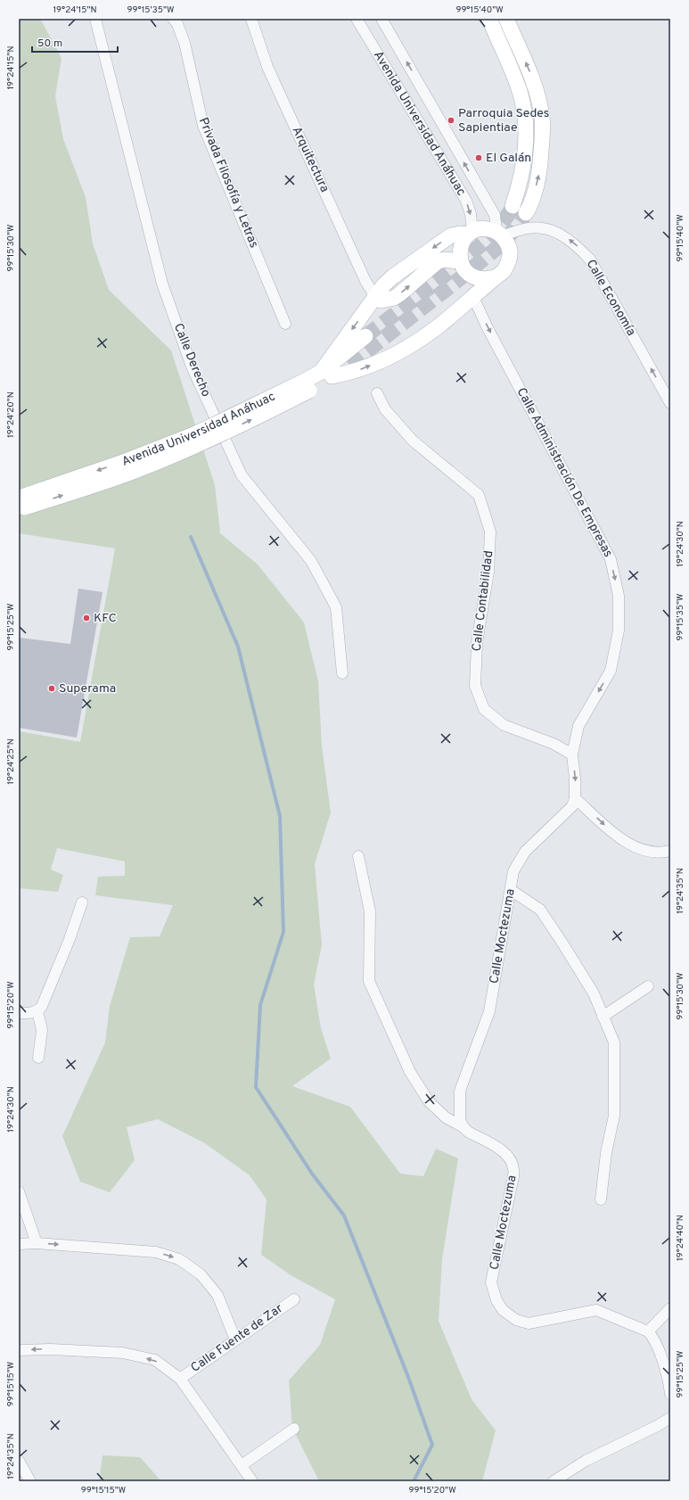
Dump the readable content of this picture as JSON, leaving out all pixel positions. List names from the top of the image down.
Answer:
{
  "streets": {
    "main road": ["Avenida Universidad Anáhuac"],
    "street": [
      "Arquitectura",
      "Privada Filosofía y Letras",
      "Calle Economía",
      "Calle Derecho",
      "Calle Administración De Empresas",
      "Calle Contabilidad",
      "Calle Moctezuma",
      "Calle Fuente de Zar"
    ]
  },
  "crossings": [
    ["Avenida Universidad Anáhuac", "Calle Economía"],
    ["Calle Administración De Empresas", "Calle Contabilidad"]
  ],
  "one_way": ["Calle Economía", "Calle Administración De Empresas"],
  "places": [
    "Parroquia Sedes Sapientiae",
    "El Galán",
    "KFC",
    "Superama"
  ],
  "scale_bar": "50 m",
  "coordinates": [
    "19°24'15\"N",
    "99°15'35\"W",
    "99°15'40\"W",
    "99°15'30\"W",
    "19°24'20\"N",
    "19°24'30\"N",
    "99°15'25\"W",
    "19°24'25\"N",
    "19°24'35\"N",
    "99°15'20\"W",
    "19°24'40\"N",
    "99°15'15\"W"
  ]
}
